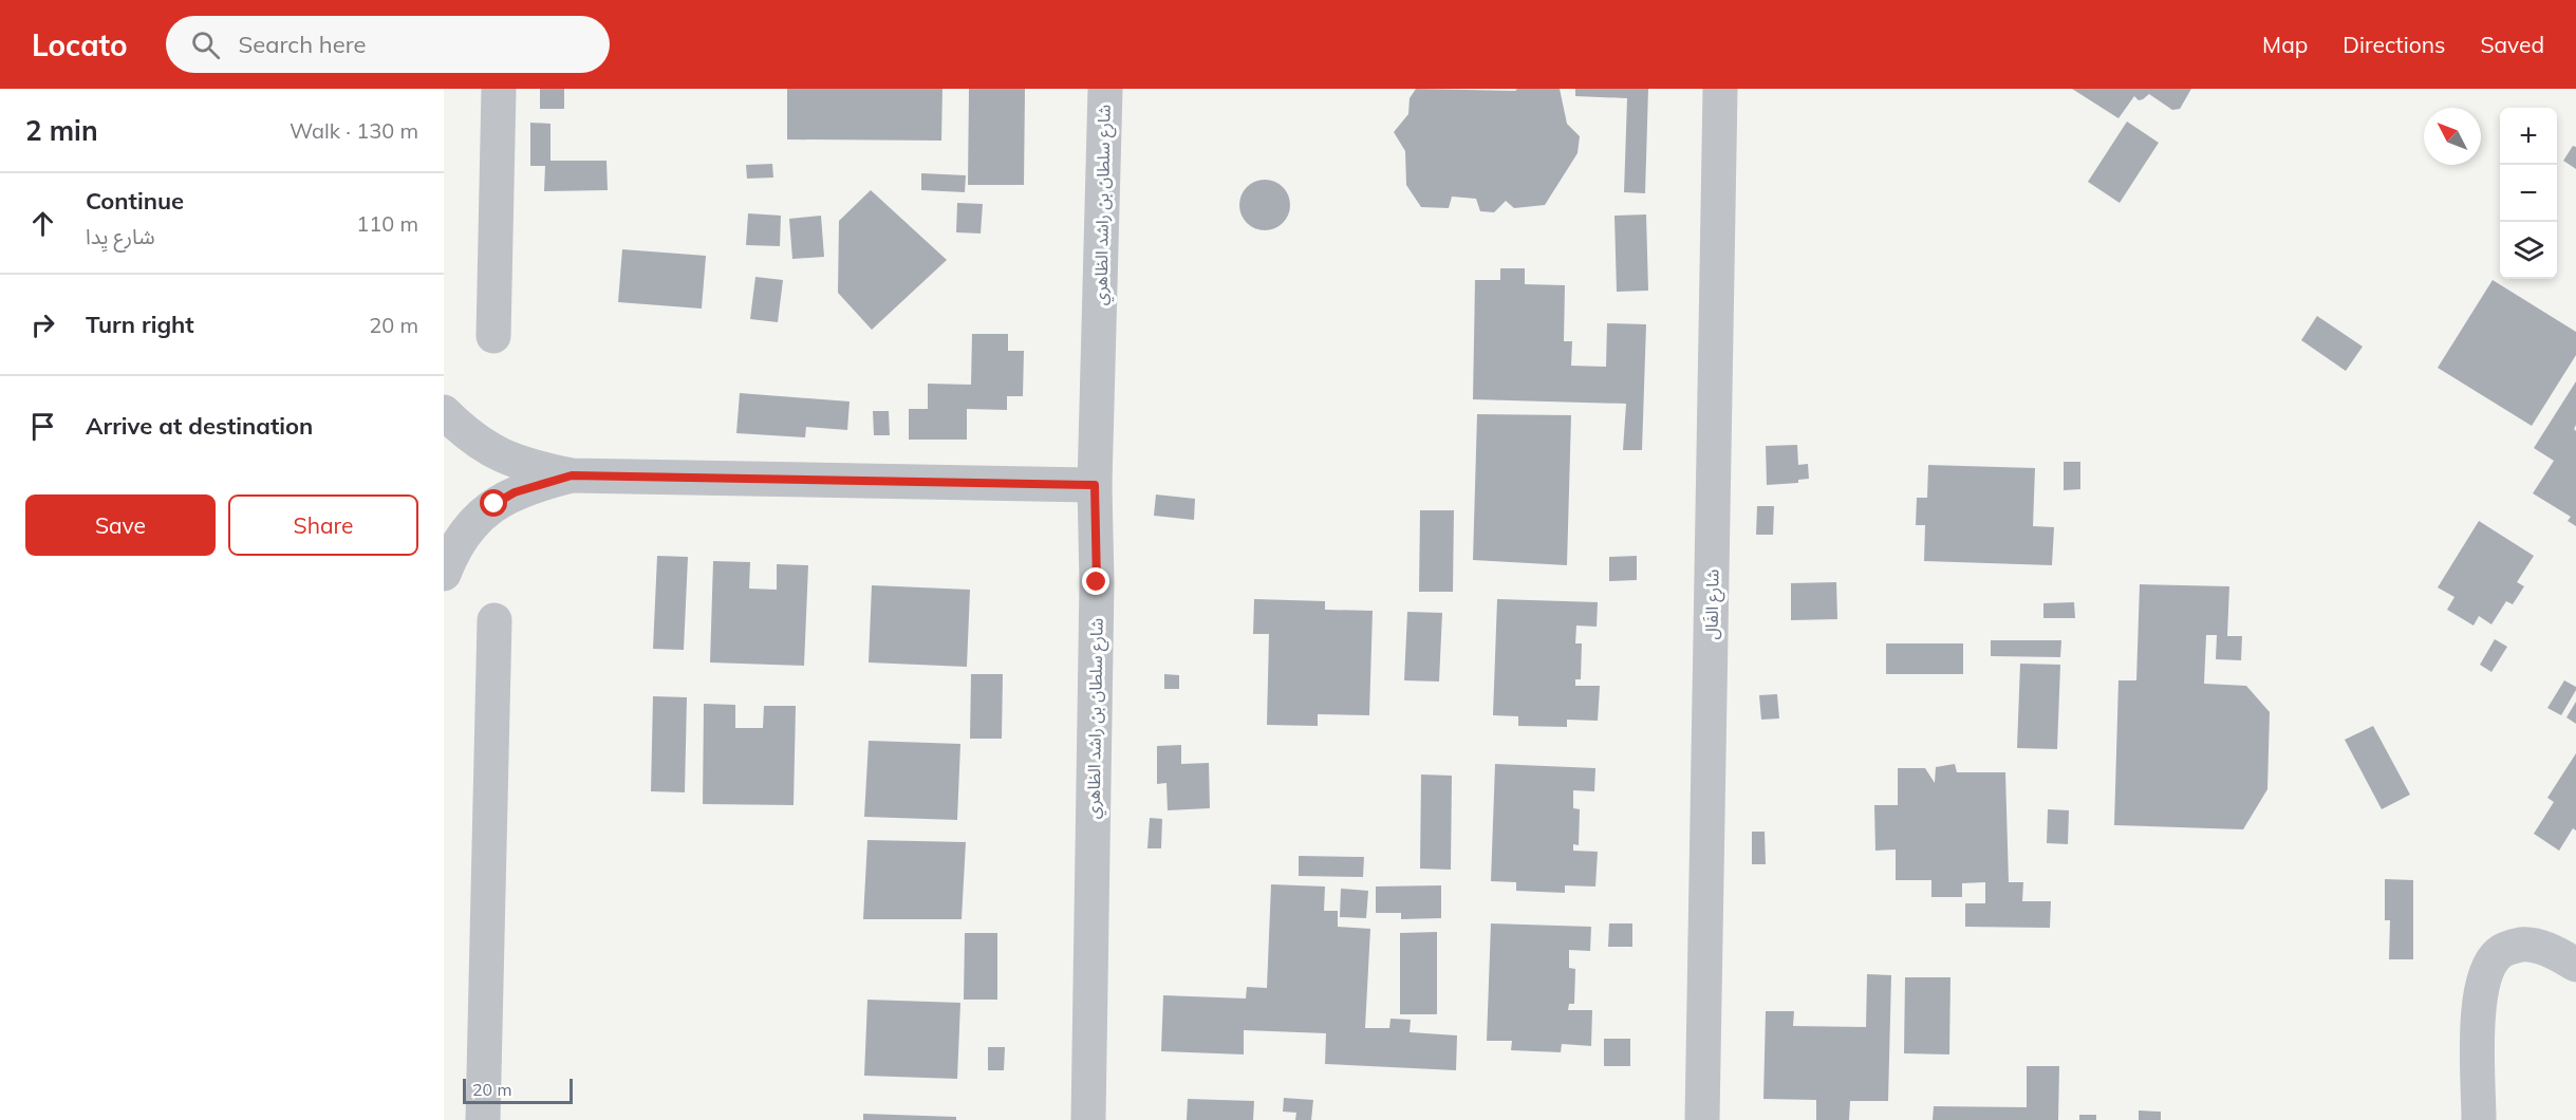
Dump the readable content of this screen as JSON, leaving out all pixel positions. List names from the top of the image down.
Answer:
{
  "streets": {
    "street": ["شارع سلطان بن راشد الظاهري", "شارع الفَال"]
  },
  "scale_bar": "20 m",
  "north": "top left",
  "page": {
    "header": "Locato",
    "search": "Search here",
    "nav": ["Map", "Directions", "Saved"],
    "heading": ["2 min", "Walk · 130 m"],
    "map_buttons": ["+", "−"],
    "list": [
      ["Continue", "شارع يِدا", "110 m"],
      ["Turn right", "20 m"],
      "Arrive at destination"
    ],
    "buttons": ["Save", "Share"],
    "scale": "20 m"
  }
}
